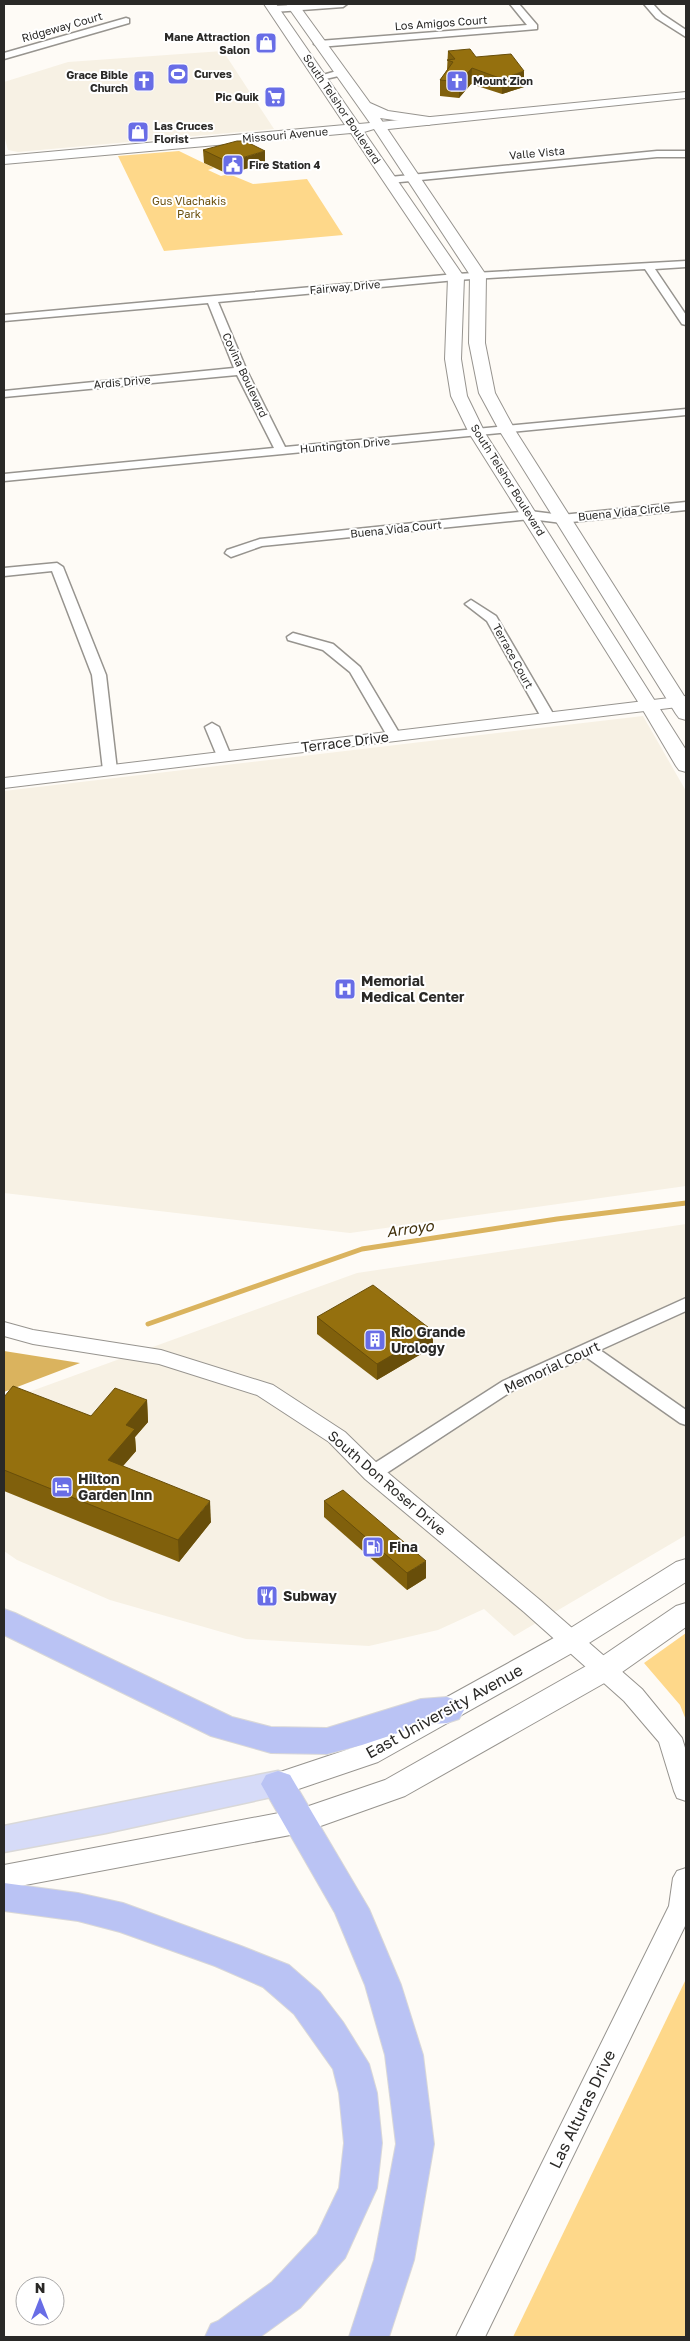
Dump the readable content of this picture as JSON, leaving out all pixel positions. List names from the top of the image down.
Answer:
{
  "streets": {
    "main road": ["South Telshor Boulevard", "Missouri Avenue", "East University Avenue"],
    "street": [
      "Los Amigos Court",
      "Ridgeway Court",
      "Valle Vista",
      "Fairway Drive",
      "Covina Boulevard",
      "Ardis Drive",
      "Huntington Drive",
      "Buena Vida Circle",
      "Buena Vida Court",
      "Terrace Court",
      "Terrace Drive",
      "Memorial Court",
      "South Don Roser Drive",
      "Las Alturas Drive"
    ]
  },
  "crossings": [
    ["Los Amigos Court", "South Telshor Boulevard"],
    ["South Telshor Boulevard", "Missouri Avenue"],
    ["South Telshor Boulevard", "Valle Vista"],
    ["South Telshor Boulevard", "Fairway Drive"],
    ["South Telshor Boulevard", "Huntington Drive"],
    ["South Telshor Boulevard", "Buena Vida Circle"],
    ["South Telshor Boulevard", "Buena Vida Court"],
    ["South Telshor Boulevard", "Terrace Drive"],
    ["Fairway Drive", "Covina Boulevard"],
    ["Covina Boulevard", "Ardis Drive"],
    ["Covina Boulevard", "Huntington Drive"],
    ["Buena Vida Circle", "Buena Vida Court"],
    ["Terrace Court", "Terrace Drive"],
    ["Memorial Court", "South Don Roser Drive"],
    ["South Don Roser Drive", "East University Avenue"]
  ],
  "water": ["Arroyo"],
  "parks": ["Gus Vlachakis Park"],
  "places": {
    "shop": ["Mane Attraction Salon", "Las Cruces Florist"],
    "sports": ["Curves"],
    "church": ["Grace Bible Church", "Mount Zion"],
    "supermarket": ["Pic Quik"],
    "public building": ["Fire Station 4"],
    "hospital": ["Memorial Medical Center"],
    "building": ["Rio Grande Urology"],
    "hotel": ["Hilton Garden Inn"],
    "fuel station": ["Fina"],
    "restaurant": ["Subway"]
  },
  "north": "top"
}
